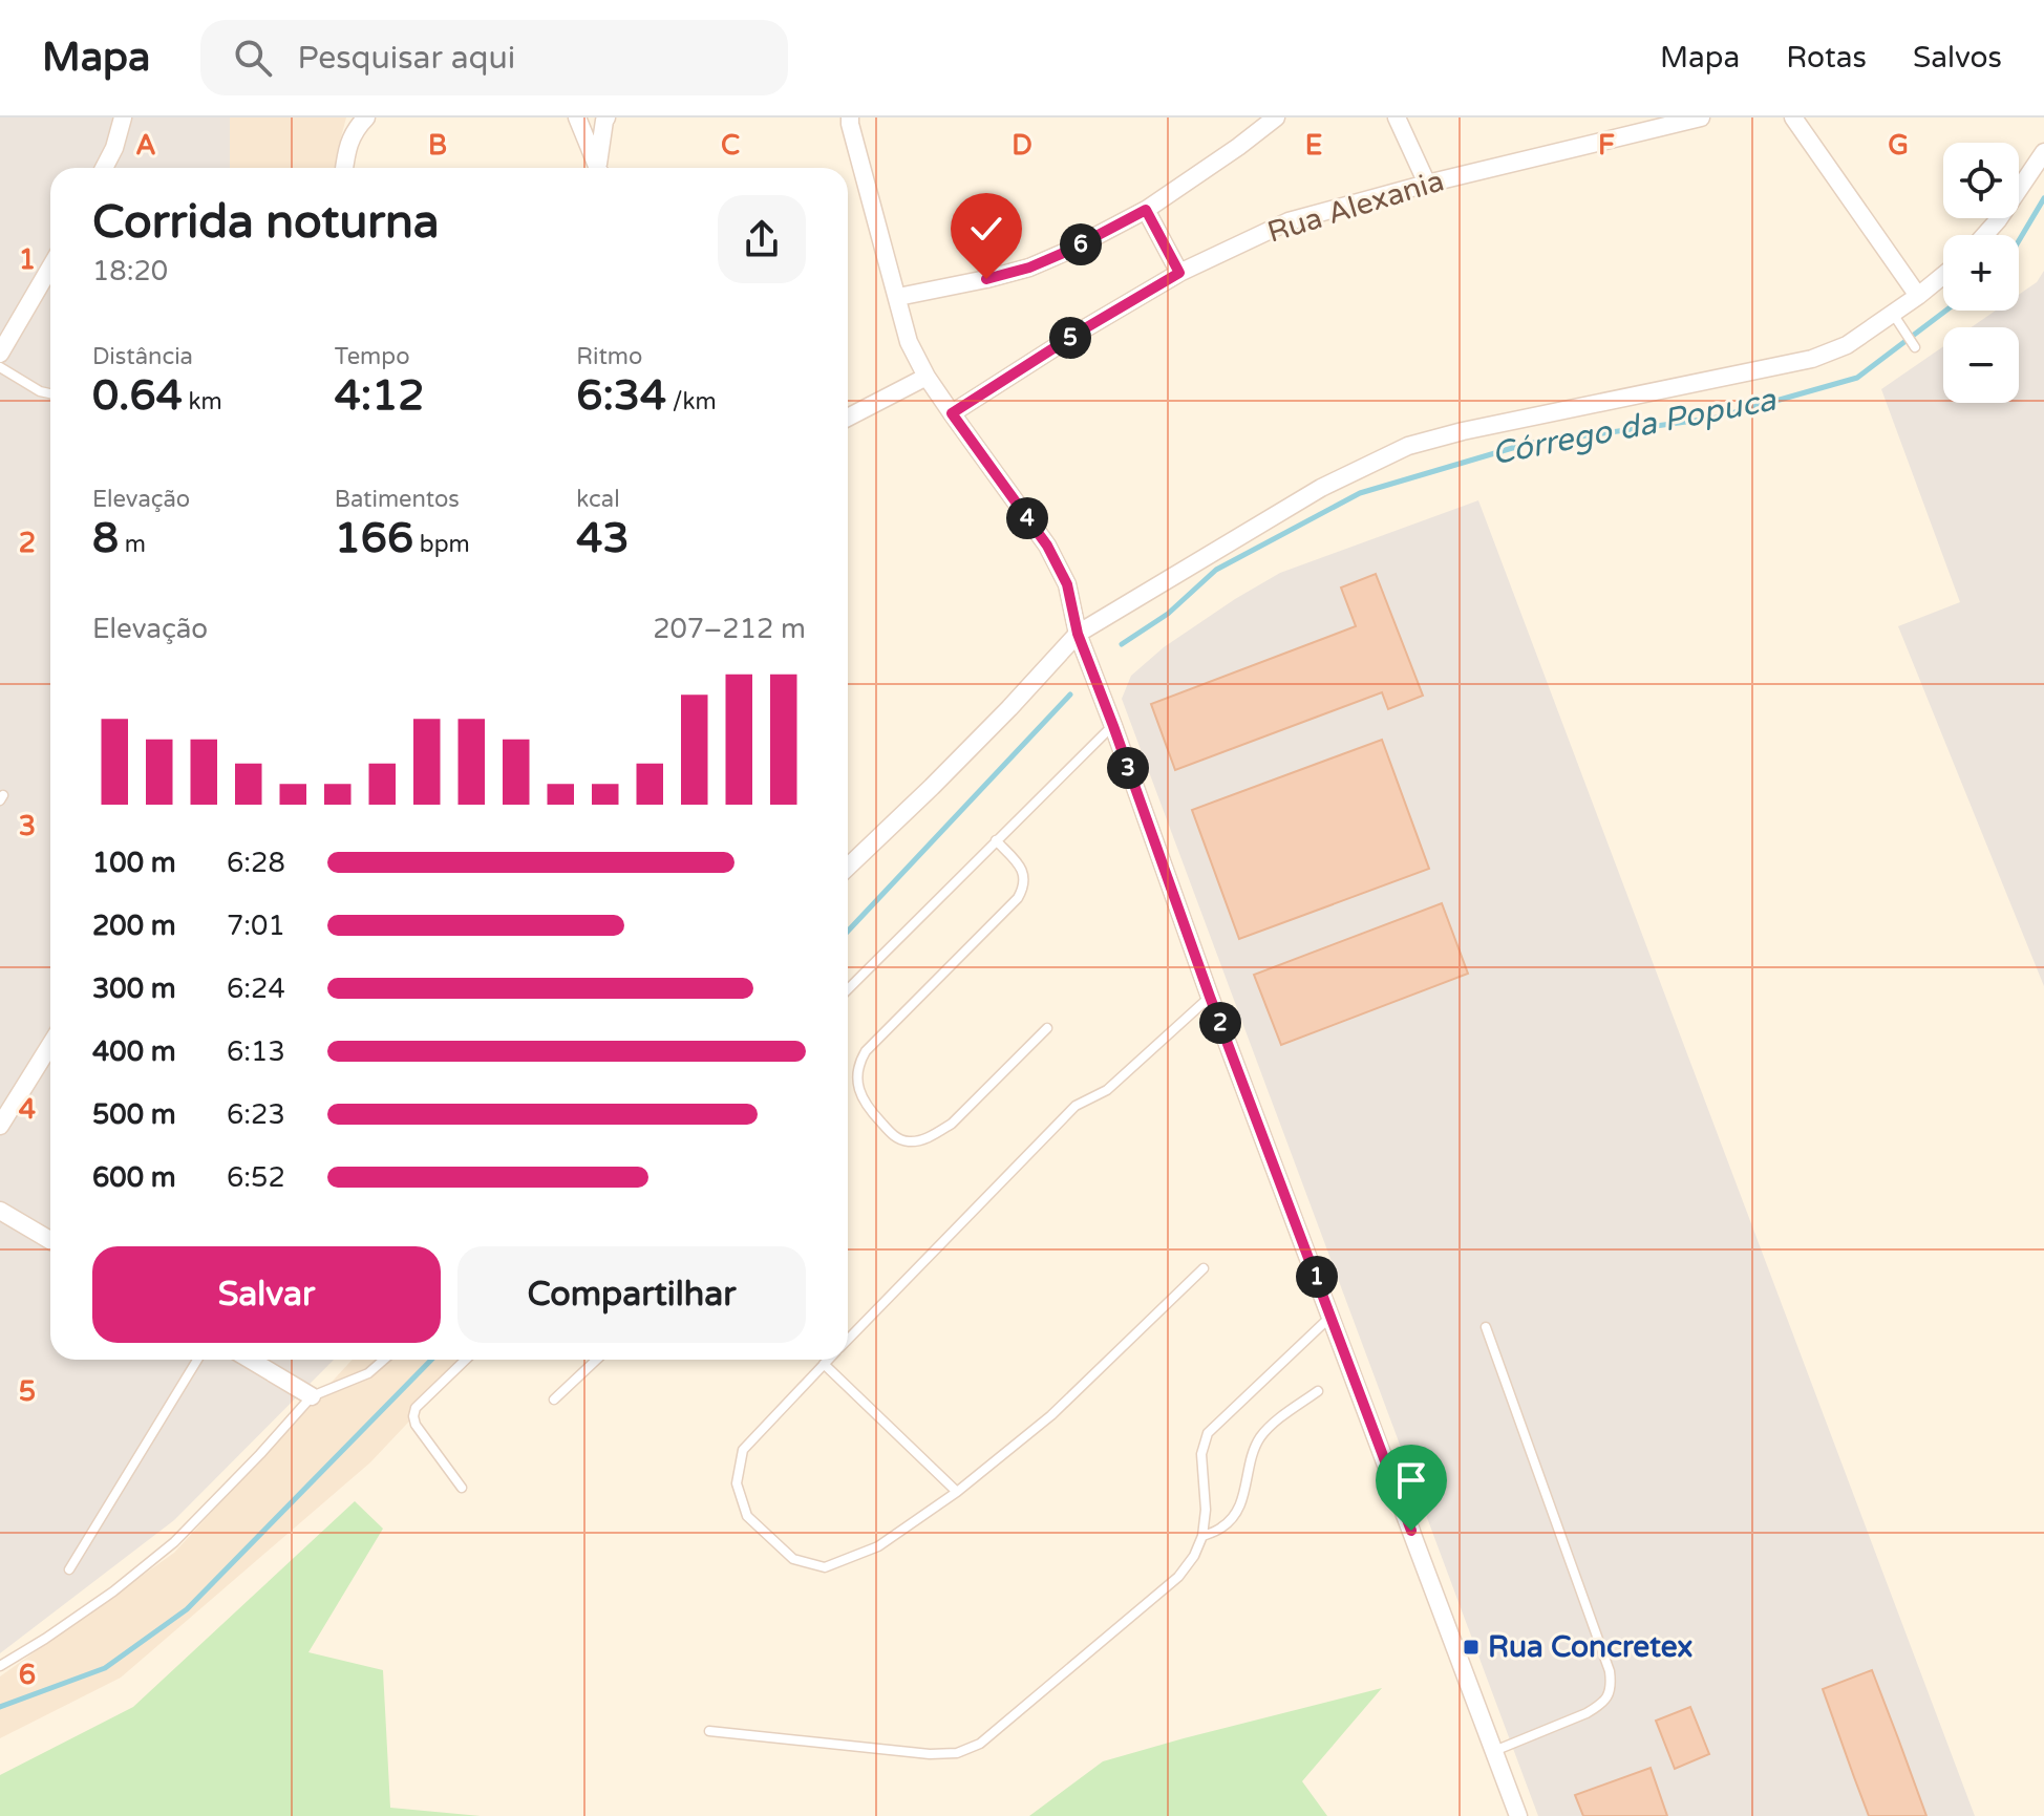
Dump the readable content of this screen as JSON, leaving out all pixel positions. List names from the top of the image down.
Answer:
{
  "streets": {
    "street": ["Rua Alexania"]
  },
  "water": ["Córrego da Popuca"],
  "places": {
    "transit": ["Rua Concretex"]
  },
  "page": {
    "header": "Mapa",
    "search": "Pesquisar aqui",
    "nav": ["Mapa", "Rotas", "Salvos"],
    "map_buttons": ["+", "−"],
    "heading": ["Corrida noturna", "18:20"],
    "pins": [
      "6",
      "5",
      "4",
      "3",
      "2",
      "1"
    ],
    "stats": [
      ["Distância", "0.64 km"],
      ["Tempo", "4:12"],
      ["Ritmo", "6:34 /km"],
      ["Elevação", "8 m"],
      ["Batimentos", "166 bpm"],
      ["kcal", "43"]
    ],
    "chart": ["Elevação", "207–212 m"],
    "list": [
      {
        "name": "100 m",
        "note": "6:28"
      },
      {
        "name": "200 m",
        "note": "7:01"
      },
      {
        "name": "300 m",
        "note": "6:24"
      },
      {
        "name": "400 m",
        "note": "6:13"
      },
      {
        "name": "500 m",
        "note": "6:23"
      },
      {
        "name": "600 m",
        "note": "6:52"
      }
    ],
    "buttons": ["Salvar", "Compartilhar"]
  },
  "grid": {
    "columns": [
      "A",
      "B",
      "C",
      "D",
      "E",
      "F",
      "G"
    ],
    "rows": [
      "1",
      "2",
      "3",
      "4",
      "5",
      "6"
    ]
  }
}
